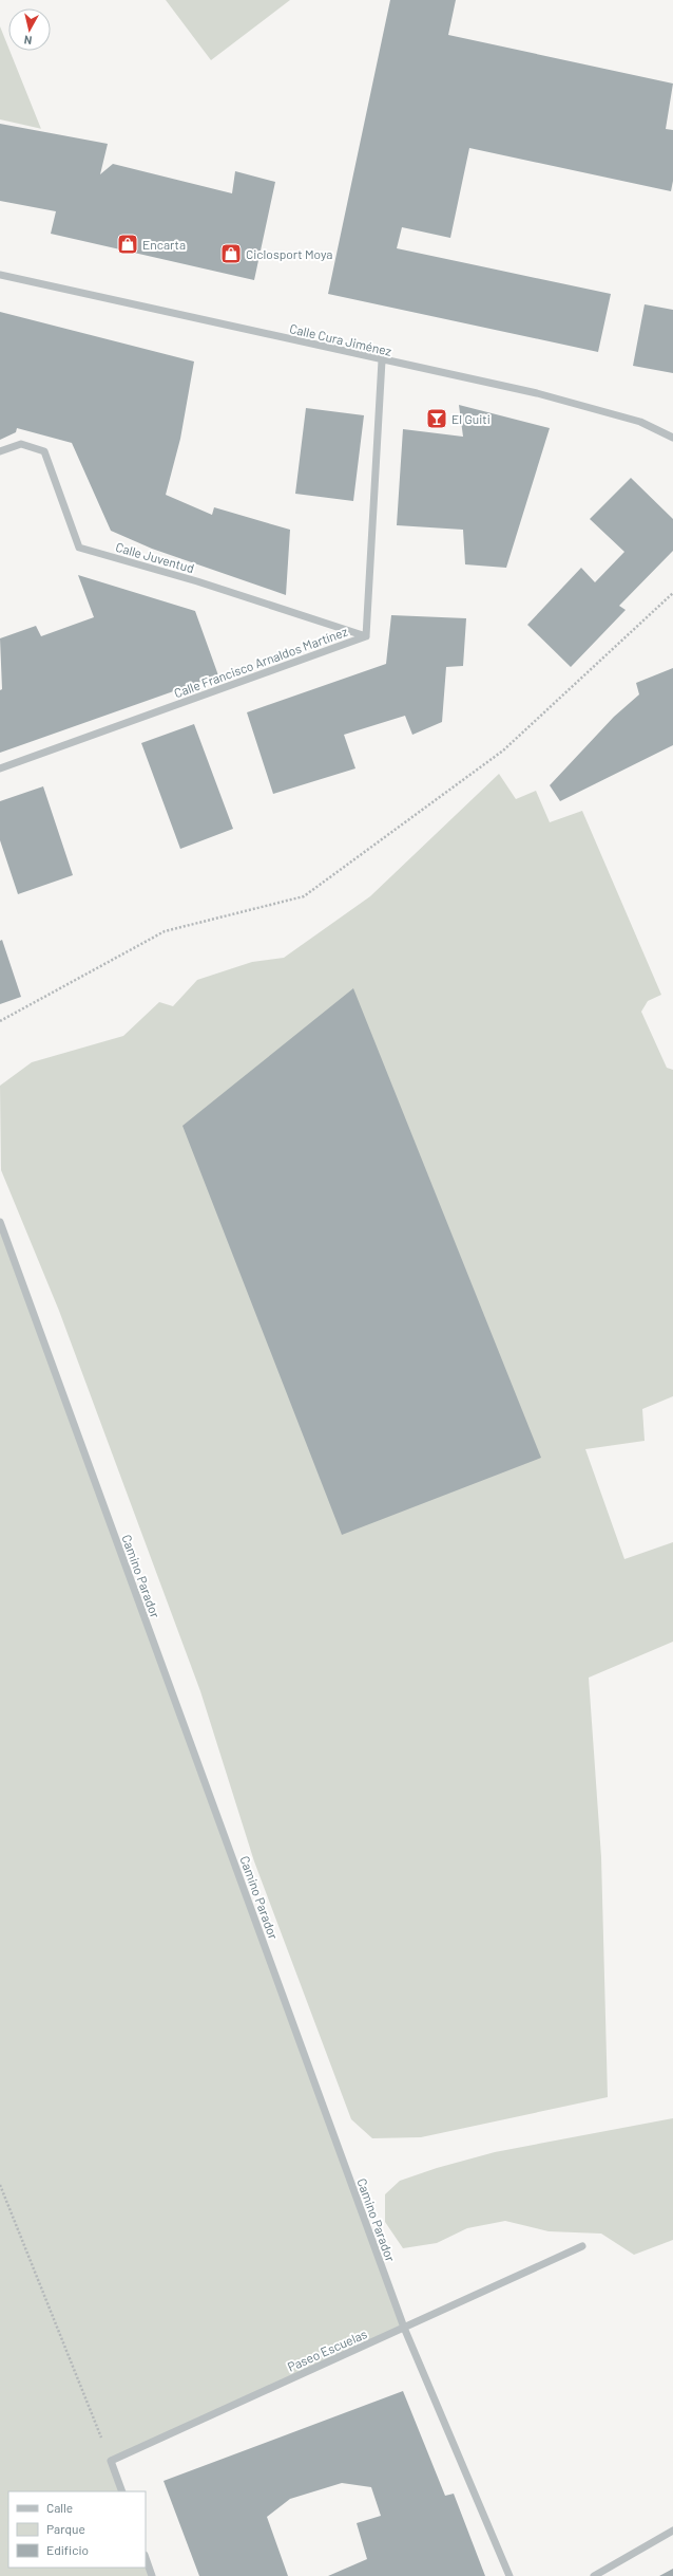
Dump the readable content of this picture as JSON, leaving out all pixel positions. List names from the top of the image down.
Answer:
{
  "streets": {
    "street": [
      "Calle Cura Jiménez",
      "Calle Juventud",
      "Calle Francisco Arnaldos Martínez",
      "Camino Parador",
      "Paseo Escuelas"
    ]
  },
  "crossings": [
    ["Calle Cura Jiménez", "Calle Francisco Arnaldos Martínez"],
    ["Calle Juventud", "Calle Francisco Arnaldos Martínez"],
    ["Camino Parador", "Paseo Escuelas"]
  ],
  "places": {
    "shop": ["Encarta", "Ciclosport Moya"],
    "bar": ["El Guiti"]
  },
  "legend": ["Calle", "Parque", "Edificio"],
  "north": "bottom"
}
